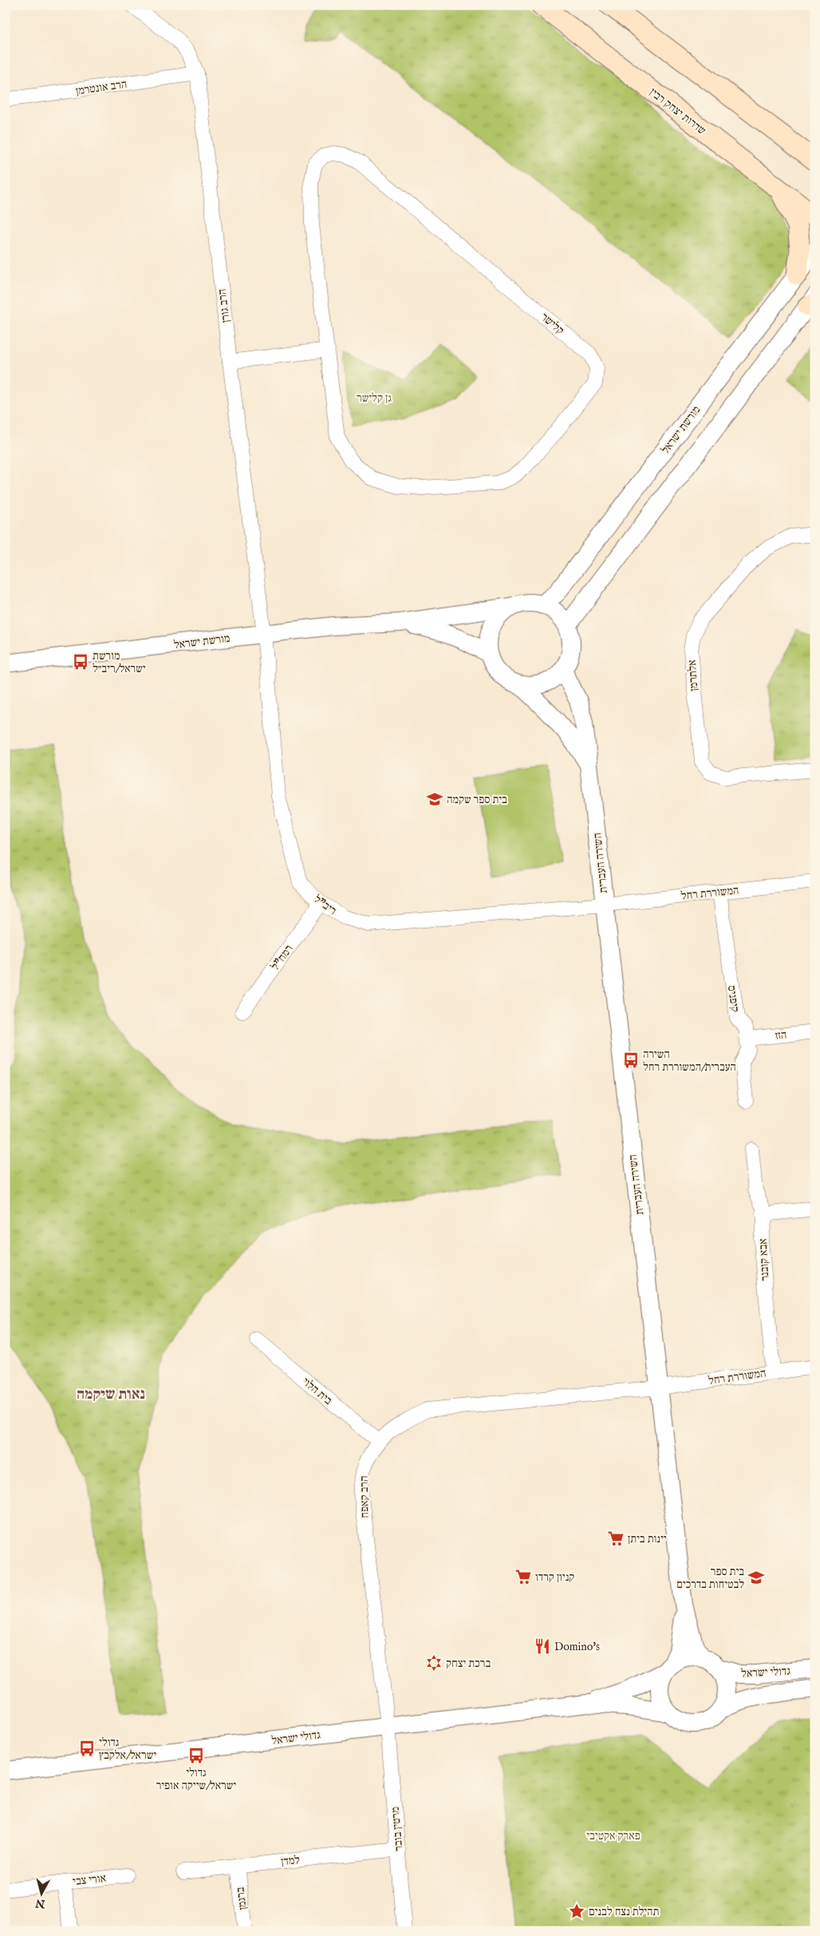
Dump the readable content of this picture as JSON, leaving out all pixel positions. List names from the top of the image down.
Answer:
{
  "streets": {
    "main road": ["שדרות יצחק רבין"],
    "street": [
      "הרב אונטרמן",
      "הרב גורן",
      "קלישר",
      "מורשת ישראל",
      "אלתרמן",
      "השירה העברית",
      "המשוררת רחל",
      "ריב\"ל",
      "רמח\"ל",
      "קיפניס",
      "הזז",
      "אבא קובנר",
      "בית הלוי",
      "הרב קאפח",
      "גדולי ישראל",
      "מרטין בובר",
      "למדן",
      "אורי צבי",
      "ברגמן"
    ]
  },
  "crossings": [
    ["הרב אונטרמן", "הרב גורן"],
    ["הרב גורן", "מורשת ישראל"],
    ["הרב גורן", "ריב\"ל"],
    ["מורשת ישראל", "השירה העברית"],
    ["מורשת ישראל", "ריב\"ל"],
    ["השירה העברית", "המשוררת רחל"],
    ["השירה העברית", "ריב\"ל"],
    ["השירה העברית", "הרב קאפח"],
    ["השירה העברית", "גדולי ישראל"],
    ["המשוררת רחל", "ריב\"ל"],
    ["המשוררת רחל", "קיפניס"],
    ["המשוררת רחל", "אבא קובנר"],
    ["המשוררת רחל", "הרב קאפח"],
    ["ריב\"ל", "רמח\"ל"],
    ["קיפניס", "הזז"],
    ["בית הלוי", "הרב קאפח"],
    ["הרב קאפח", "גדולי ישראל"],
    ["הרב קאפח", "מרטין בובר"],
    ["גדולי ישראל", "מרטין בובר"],
    ["מרטין בובר", "למדן"],
    ["למדן", "ברגמן"]
  ],
  "districts": ["נאות שיקמה"],
  "parks": ["גן קלישר", "פארק אקטיבי"],
  "places": {
    "bus stop": [
      "מורשת ישראל/ריב״ל",
      "השירה העברית/המשוררת רחל",
      "גדולי ישראל/אלקבץ",
      "גדולי ישראל/שייקה אופיר"
    ],
    "school or university": ["בית ספר שקמה", "בית ספר לבטיחות בדרכים"],
    "supermarket": ["יינות ביתן", "קניון קרדו"],
    "restaurant": ["Domino's"],
    "synagogue": ["ברכת יצחק"],
    "place": ["תהילת נצח לבנים"]
  },
  "north": "bottom"
}
